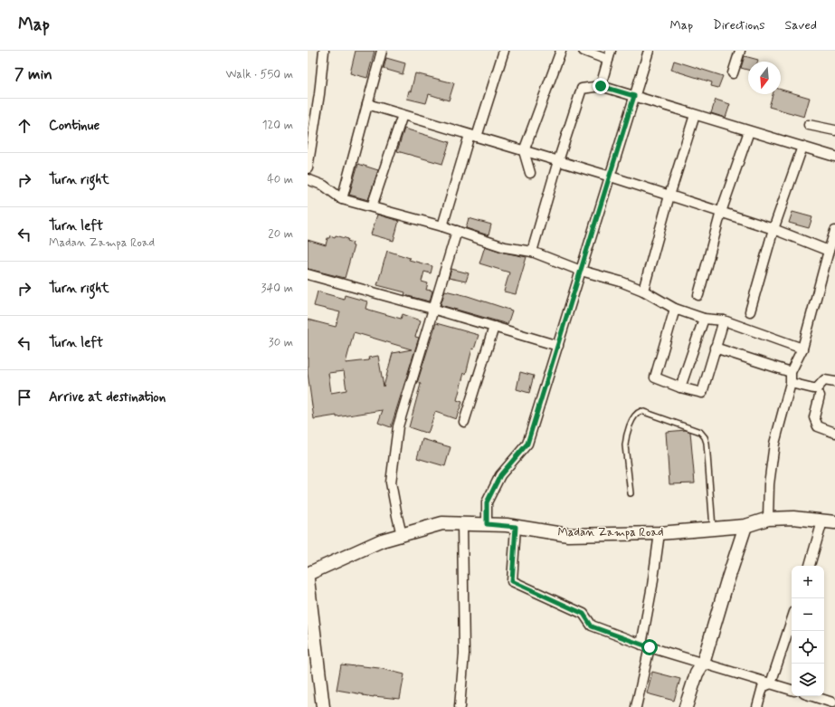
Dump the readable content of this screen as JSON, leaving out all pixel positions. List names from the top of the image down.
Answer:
{
  "streets": {
    "main road": ["Madan Zampa Road"]
  },
  "north": "bottom",
  "page": {
    "header": "Map",
    "nav": ["Map", "Directions", "Saved"],
    "heading": ["7 min", "Walk · 550 m"],
    "list": [
      ["Continue", "120 m"],
      ["Turn right", "40 m"],
      ["Turn left", "Madan Zampa Road", "20 m"],
      ["Turn right", "340 m"],
      ["Turn left", "30 m"],
      "Arrive at destination"
    ],
    "map_buttons": ["+", "−"]
  }
}
